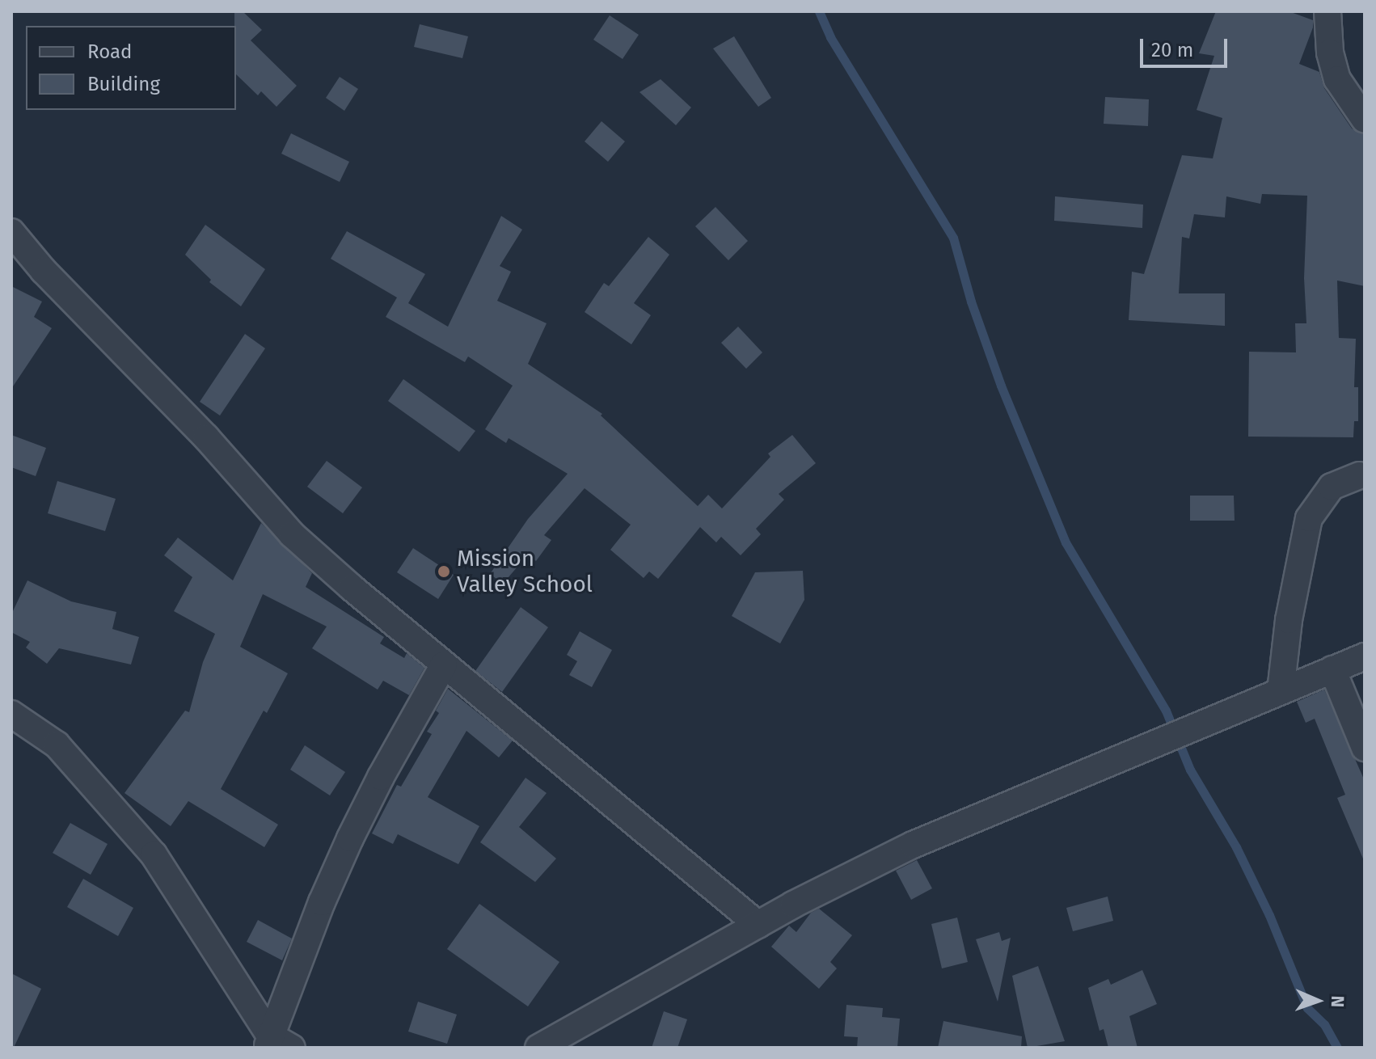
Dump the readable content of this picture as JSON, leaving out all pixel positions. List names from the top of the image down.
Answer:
{
  "places": ["Mission Valley School"],
  "legend": ["Road", "Building"],
  "scale_bar": "20 m",
  "north": "right"
}
